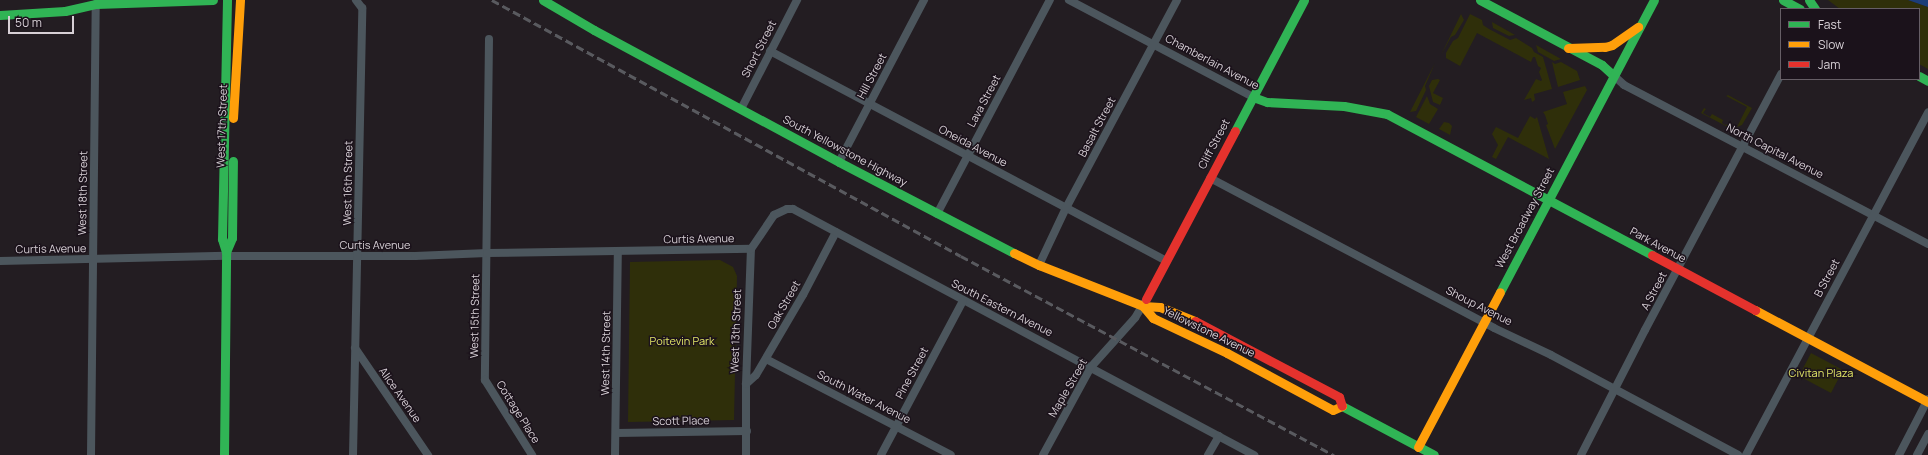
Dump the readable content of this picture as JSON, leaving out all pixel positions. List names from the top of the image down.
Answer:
{
  "streets": {
    "main road": [
      "Chamberlain Avenue",
      "West 17th Street",
      "Cliff Street",
      "South Yellowstone Highway",
      "West Broadway Street",
      "Park Avenue",
      "Yellowstone Avenue"
    ],
    "street": [
      "Short Street",
      "Hill Street",
      "Lava Street",
      "Basalt Street",
      "Oneida Avenue",
      "North Capital Avenue",
      "West 16th Street",
      "West 18th Street",
      "Curtis Avenue",
      "B Street",
      "A Street",
      "Oak Street",
      "Shoup Avenue",
      "South Eastern Avenue",
      "West 15th Street",
      "West 13th Street",
      "West 14th Street",
      "Pine Street",
      "Maple Street",
      "Alice Avenue",
      "South Water Avenue",
      "Cottage Place",
      "Scott Place"
    ]
  },
  "crossings": [
    ["Short Street", "Oneida Avenue"],
    ["Short Street", "South Yellowstone Highway"],
    ["Chamberlain Avenue", "Basalt Street"],
    ["Chamberlain Avenue", "Cliff Street"],
    ["Chamberlain Avenue", "Park Avenue"],
    ["Hill Street", "Oneida Avenue"],
    ["Hill Street", "South Yellowstone Highway"],
    ["Lava Street", "Oneida Avenue"],
    ["Lava Street", "South Yellowstone Highway"],
    ["West 17th Street", "Curtis Avenue"],
    ["Basalt Street", "Oneida Avenue"],
    ["Basalt Street", "South Yellowstone Highway"],
    ["Cliff Street", "Oneida Avenue"],
    ["Cliff Street", "South Yellowstone Highway"],
    ["Cliff Street", "Shoup Avenue"],
    ["Cliff Street", "Yellowstone Avenue"],
    ["Cliff Street", "Maple Street"],
    ["South Yellowstone Highway", "Yellowstone Avenue"],
    ["South Yellowstone Highway", "Maple Street"],
    ["North Capital Avenue", "West Broadway Street"],
    ["North Capital Avenue", "B Street"],
    ["North Capital Avenue", "A Street"],
    ["West 16th Street", "Curtis Avenue"],
    ["West 16th Street", "Alice Avenue"],
    ["West 18th Street", "Curtis Avenue"],
    ["West Broadway Street", "Park Avenue"],
    ["West Broadway Street", "Shoup Avenue"],
    ["West Broadway Street", "Yellowstone Avenue"],
    ["Curtis Avenue", "South Eastern Avenue"],
    ["Curtis Avenue", "West 15th Street"],
    ["Curtis Avenue", "West 13th Street"],
    ["Curtis Avenue", "West 14th Street"],
    ["Park Avenue", "B Street"],
    ["Park Avenue", "A Street"],
    ["A Street", "Shoup Avenue"],
    ["Oak Street", "South Eastern Avenue"],
    ["Oak Street", "West 13th Street"],
    ["Oak Street", "South Water Avenue"],
    ["South Eastern Avenue", "West 13th Street"],
    ["South Eastern Avenue", "Pine Street"],
    ["South Eastern Avenue", "Maple Street"],
    ["West 15th Street", "Cottage Place"],
    ["West 13th Street", "Scott Place"],
    ["Yellowstone Avenue", "Maple Street"],
    ["West 14th Street", "Scott Place"],
    ["Pine Street", "South Water Avenue"]
  ],
  "parks": ["Poitevin Park", "Civitan Plaza"],
  "legend": ["Fast", "Slow", "Jam"],
  "scale_bar": "50 m"
}
